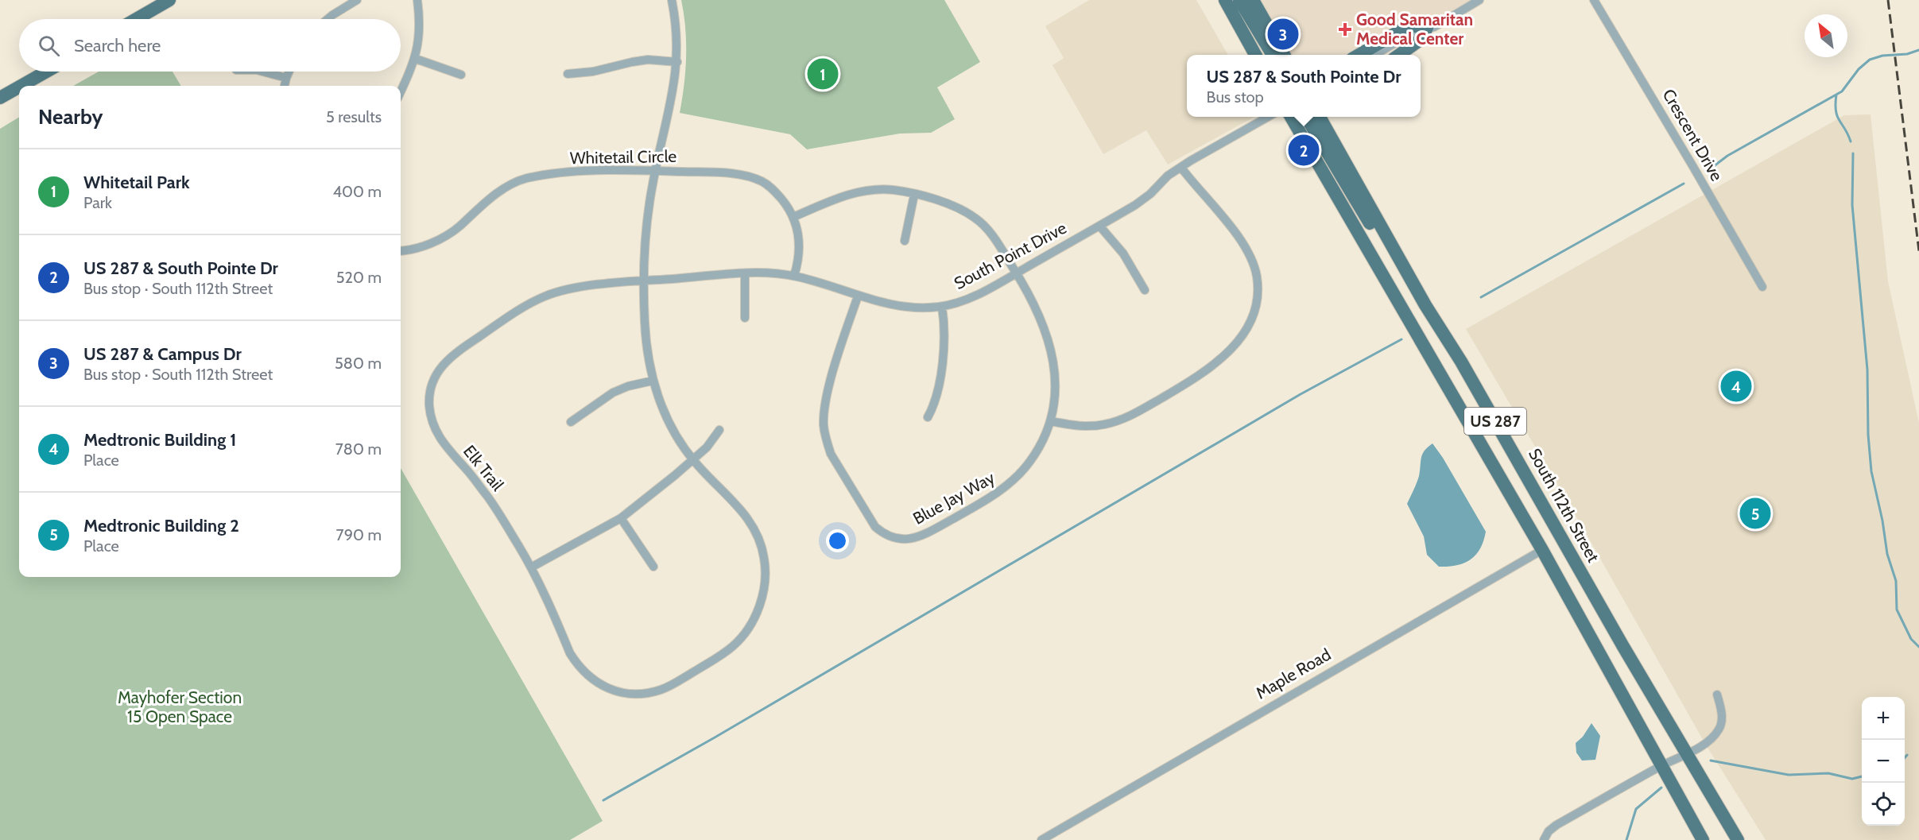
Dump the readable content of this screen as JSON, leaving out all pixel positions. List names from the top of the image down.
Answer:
{
  "streets": {
    "main road": ["US 287", "South 112th Street", "Maple Road"],
    "street": [
      "Crescent Drive",
      "Whitetail Circle",
      "South Point Drive",
      "Elk Trail",
      "Blue Jay Way"
    ]
  },
  "crossings": [
    ["Whitetail Circle", "South Point Drive"],
    ["Whitetail Circle", "Elk Trail"],
    ["Whitetail Circle", "Blue Jay Way"],
    ["South Point Drive", "Elk Trail"],
    ["South Point Drive", "Blue Jay Way"],
    ["US 287", "Maple Road"],
    ["South 112th Street", "Maple Road"]
  ],
  "parks": ["Mayhofer Section 15 Open Space"],
  "places": {
    "health": ["Good Samaritan Medical Center"]
  },
  "north": "top left",
  "page": {
    "pins": [
      "3",
      "1",
      "2",
      "4",
      "5"
    ],
    "search": "Search here",
    "popup": ["US 287 & South Pointe Dr", "Bus stop"],
    "heading": ["Nearby", "5 results"],
    "list": [
      {
        "mark": "1",
        "name": "Whitetail Park",
        "note": "Park",
        "value": "400 m"
      },
      {
        "mark": "2",
        "name": "US 287 & South Pointe Dr",
        "note": "Bus stop · South 112th Street",
        "value": "520 m"
      },
      {
        "mark": "3",
        "name": "US 287 & Campus Dr",
        "note": "Bus stop · South 112th Street",
        "value": "580 m"
      },
      {
        "mark": "4",
        "name": "Medtronic Building 1",
        "note": "Place",
        "value": "780 m"
      },
      {
        "mark": "5",
        "name": "Medtronic Building 2",
        "note": "Place",
        "value": "790 m"
      }
    ],
    "map_buttons": ["+", "−"]
  }
}
